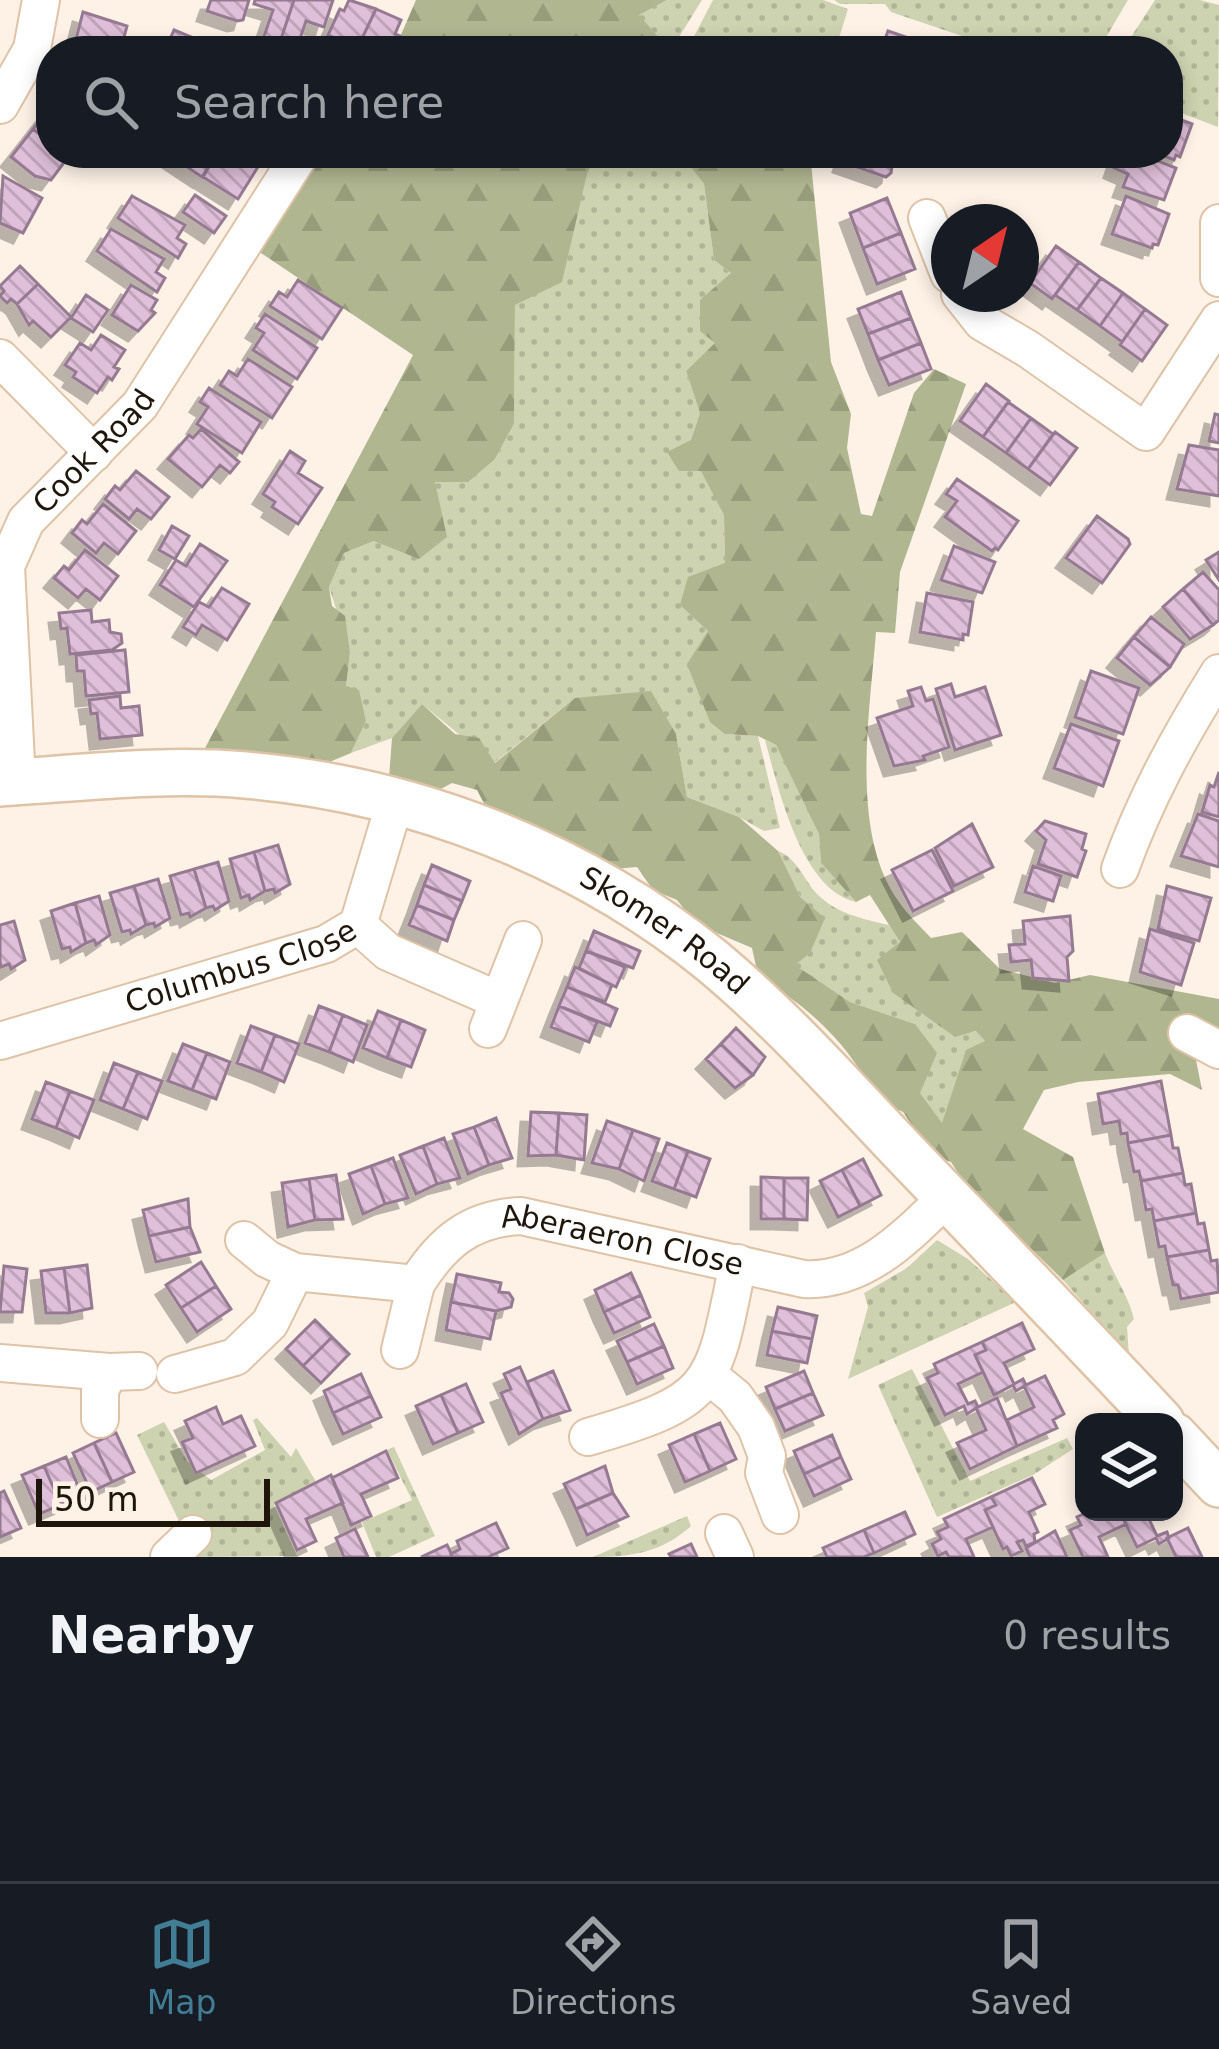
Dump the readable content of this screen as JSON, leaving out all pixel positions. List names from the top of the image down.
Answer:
{
  "streets": {
    "street": [
      "Cook Road",
      "Skomer Road",
      "Columbus Close",
      "Aberaeron Close"
    ]
  },
  "crossings": [
    ["Cook Road", "Skomer Road"],
    ["Skomer Road", "Columbus Close"],
    ["Skomer Road", "Aberaeron Close"]
  ],
  "scale_bar": "50 m",
  "north": "top right",
  "page": {
    "search": "Search here",
    "scale": "50 m",
    "heading": ["Nearby", "0 results"],
    "nav": ["Map", "Directions", "Saved"]
  }
}
